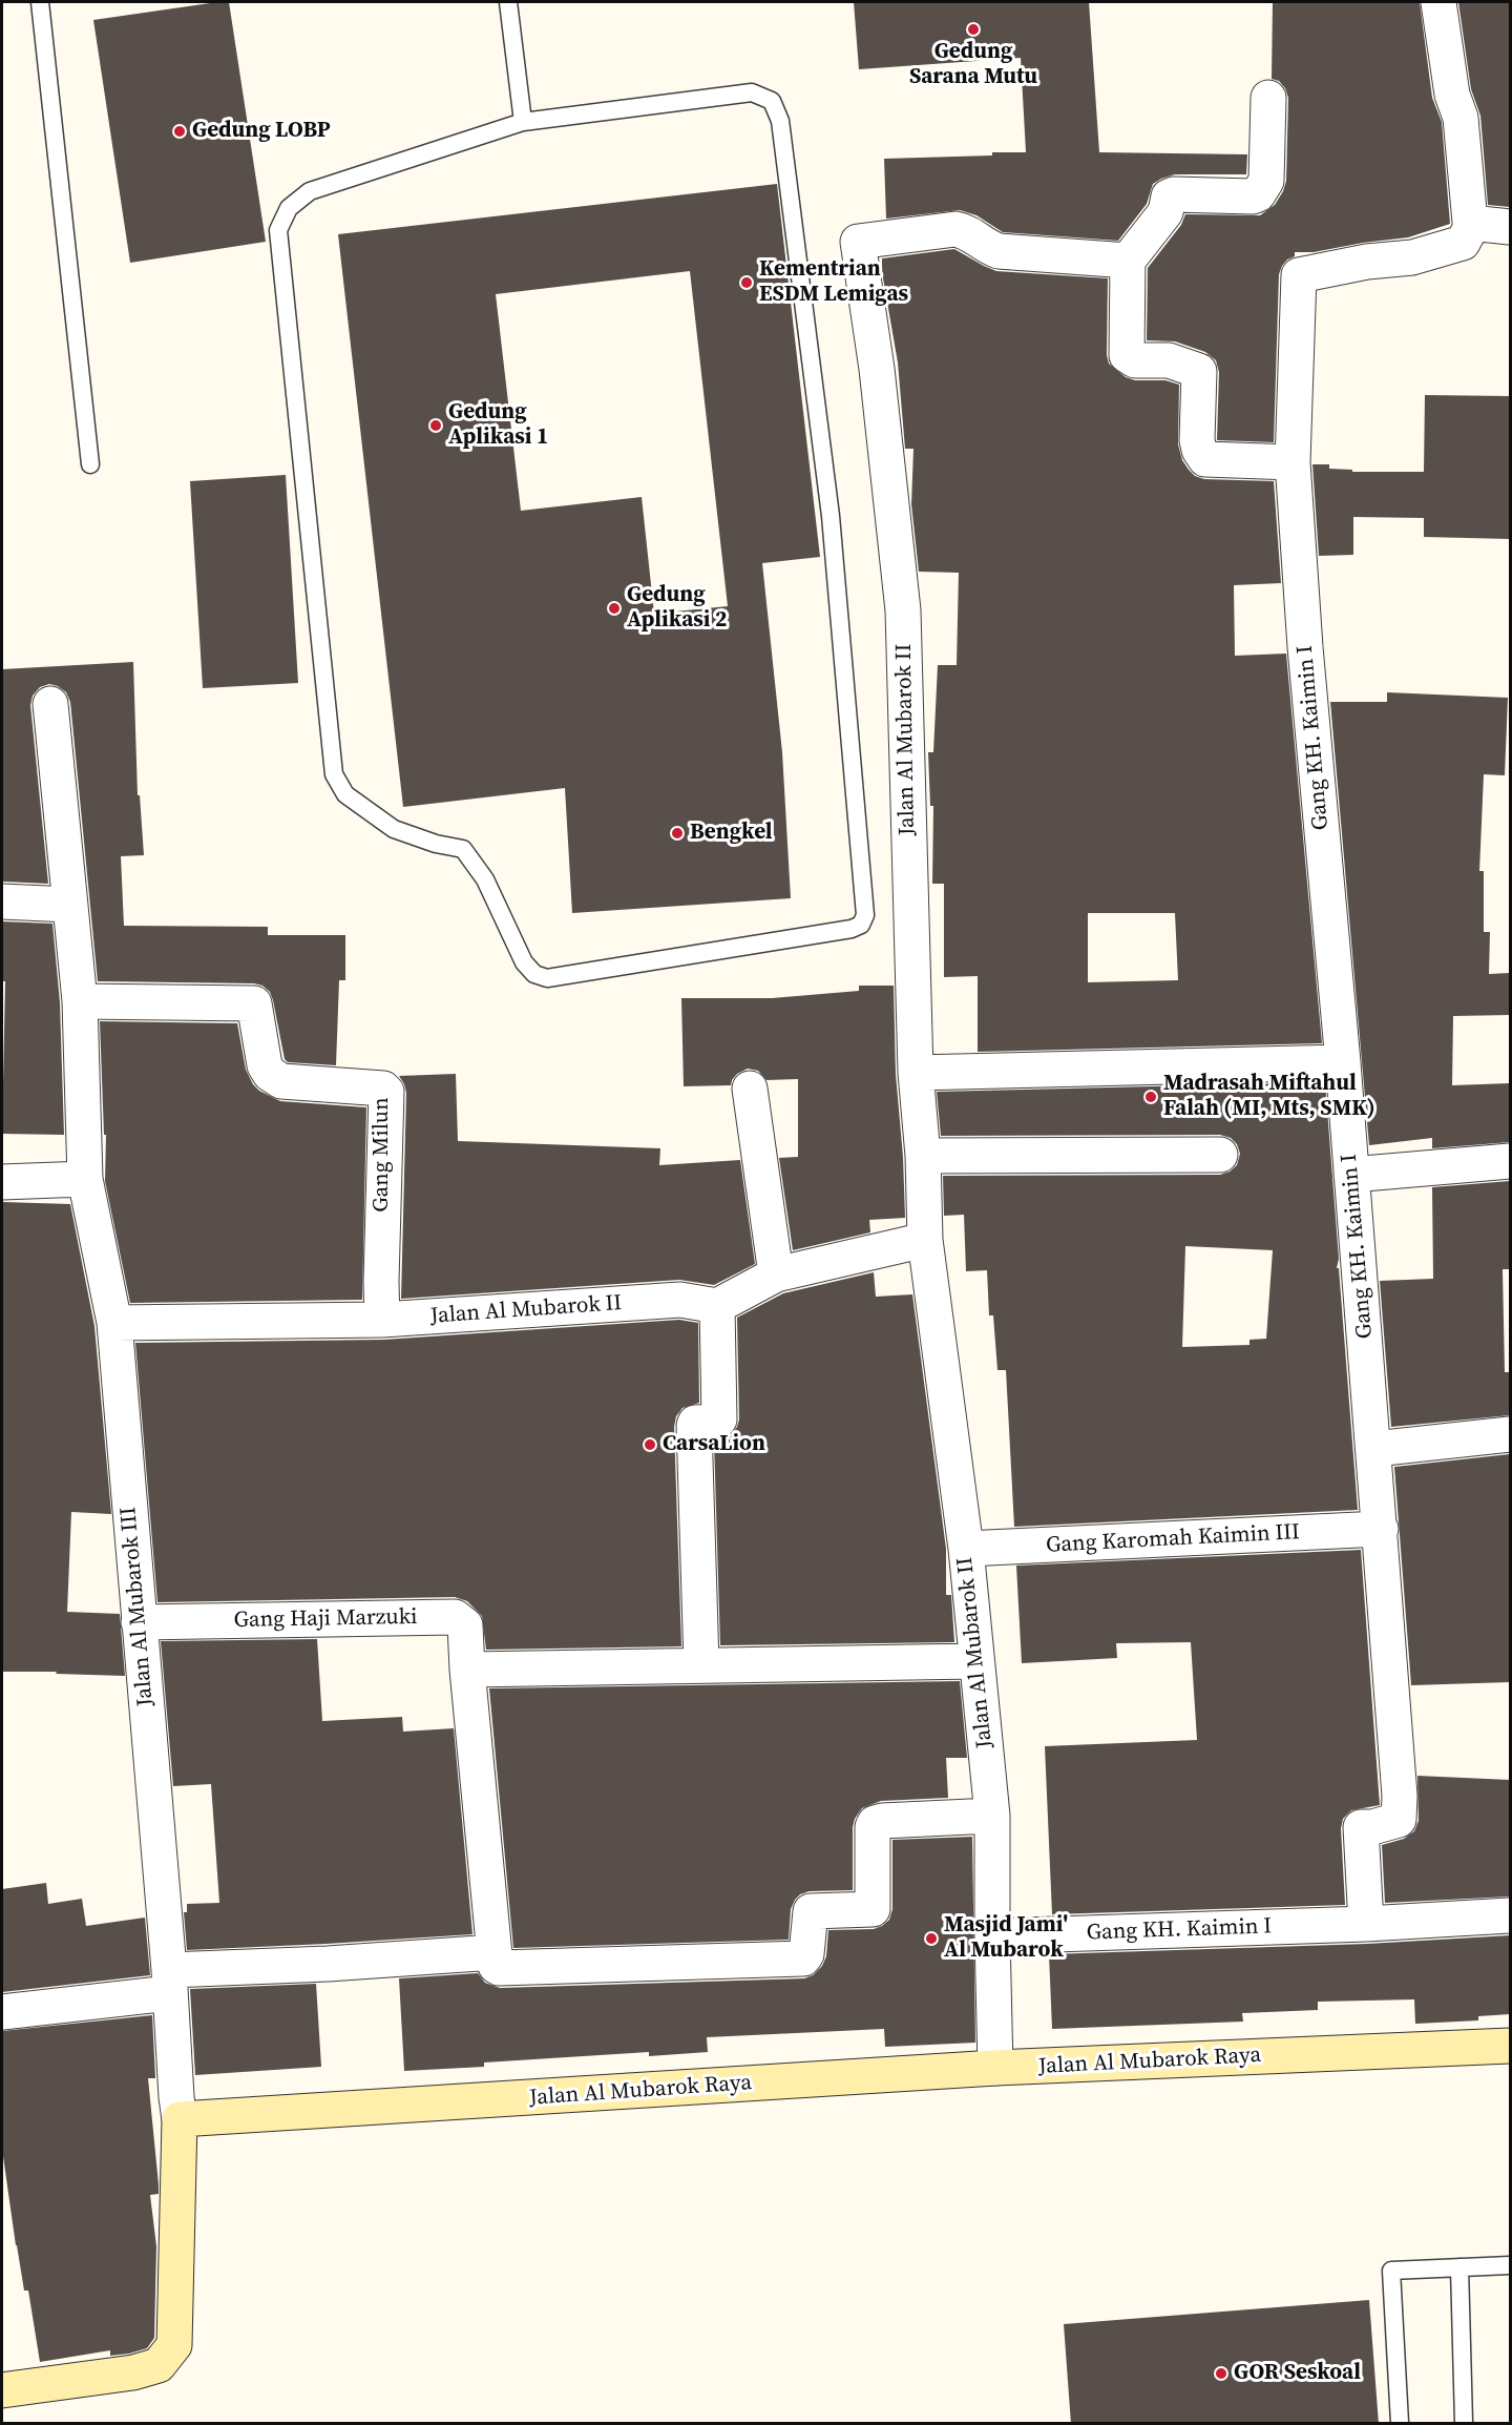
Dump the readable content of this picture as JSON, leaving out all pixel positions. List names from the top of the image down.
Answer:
{
  "streets": {
    "street": [
      "Gang KH. Kaimin I",
      "Jalan Al Mubarok II",
      "Gang Milun",
      "Gang Karomah Kaimin III",
      "Jalan Al Mubarok III",
      "Gang Haji Marzuki",
      "Jalan Al Mubarok Raya"
    ]
  },
  "crossings": [
    ["Gang KH. Kaimin I", "Jalan Al Mubarok II"],
    ["Gang KH. Kaimin I", "Gang Karomah Kaimin III"],
    ["Jalan Al Mubarok II", "Gang Milun"],
    ["Jalan Al Mubarok II", "Gang Karomah Kaimin III"],
    ["Jalan Al Mubarok II", "Jalan Al Mubarok III"],
    ["Jalan Al Mubarok II", "Jalan Al Mubarok Raya"],
    ["Gang Milun", "Jalan Al Mubarok III"],
    ["Jalan Al Mubarok III", "Gang Haji Marzuki"],
    ["Jalan Al Mubarok III", "Jalan Al Mubarok Raya"]
  ],
  "places": [
    "Gedung Sarana Mutu",
    "Gedung LOBP",
    "Kementrian ESDM Lemigas",
    "Gedung Aplikasi 1",
    "Gedung Aplikasi 2",
    "Bengkel",
    "Madrasah Miftahul Falah (MI, Mts, SMK)",
    "CarsaLion",
    "Masjid Jami' Al Mubarok",
    "GOR Seskoal"
  ]
}
